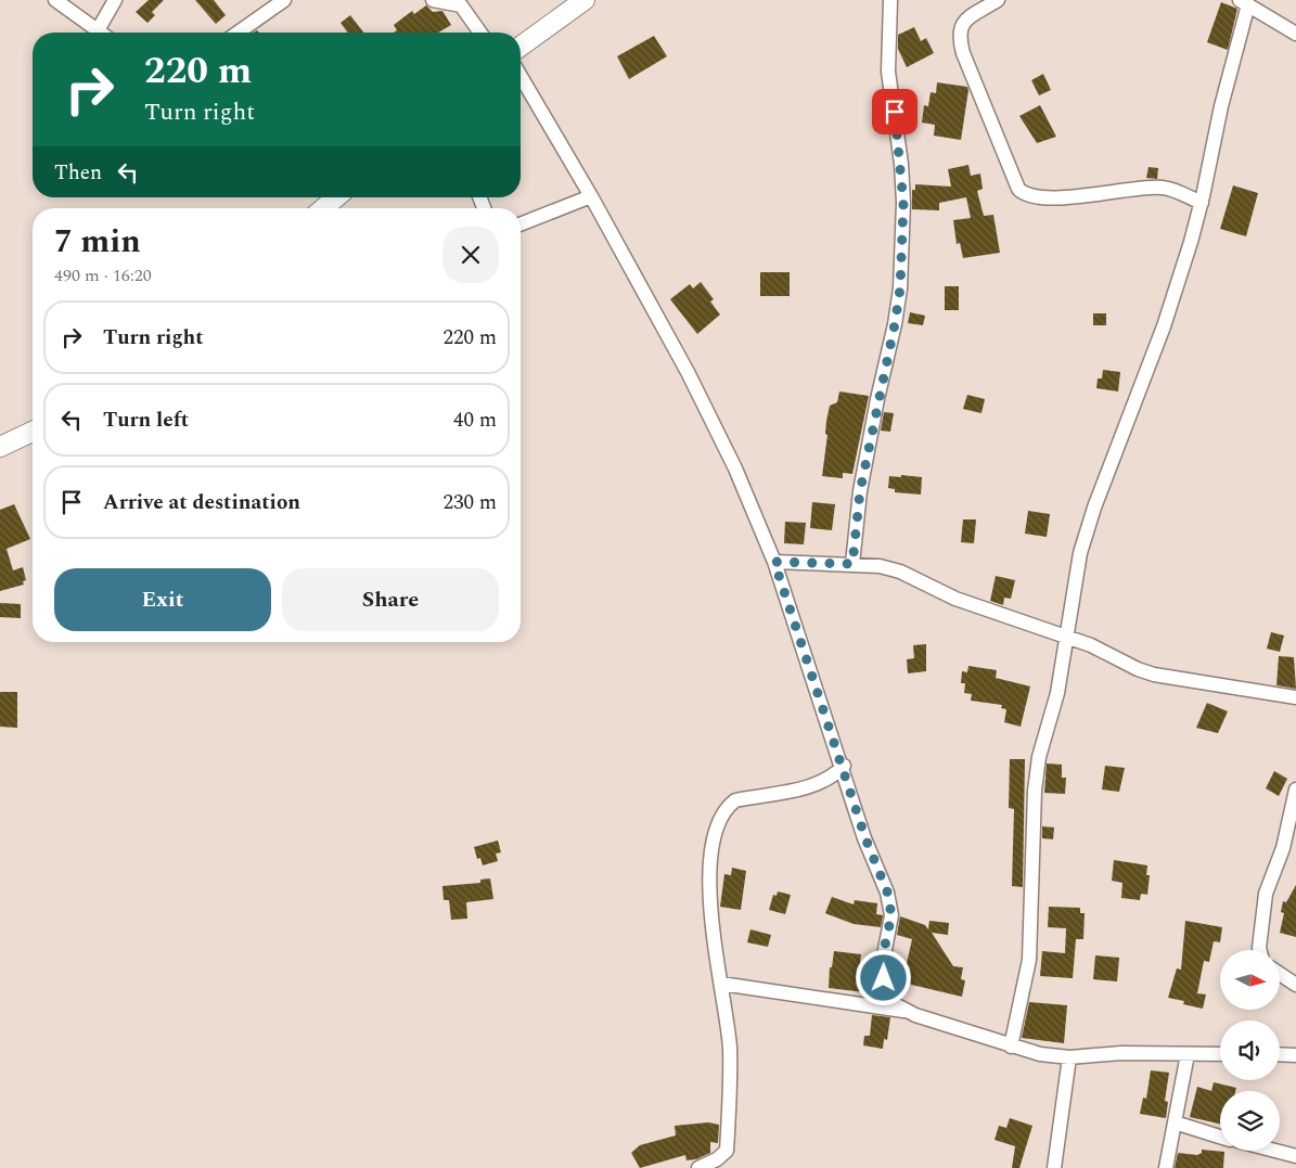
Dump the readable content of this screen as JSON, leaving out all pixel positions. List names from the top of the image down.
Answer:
{
  "north": "right",
  "page": {
    "turn": ["220 m", "Turn right"],
    "then": "Then",
    "heading": ["7 min", "490 m · 16:20"],
    "list": [
      {
        "name": "Turn right",
        "value": "220 m"
      },
      {
        "name": "Turn left",
        "value": "40 m"
      },
      {
        "name": "Arrive at destination",
        "value": "230 m"
      }
    ],
    "buttons": ["Exit", "Share"]
  }
}
